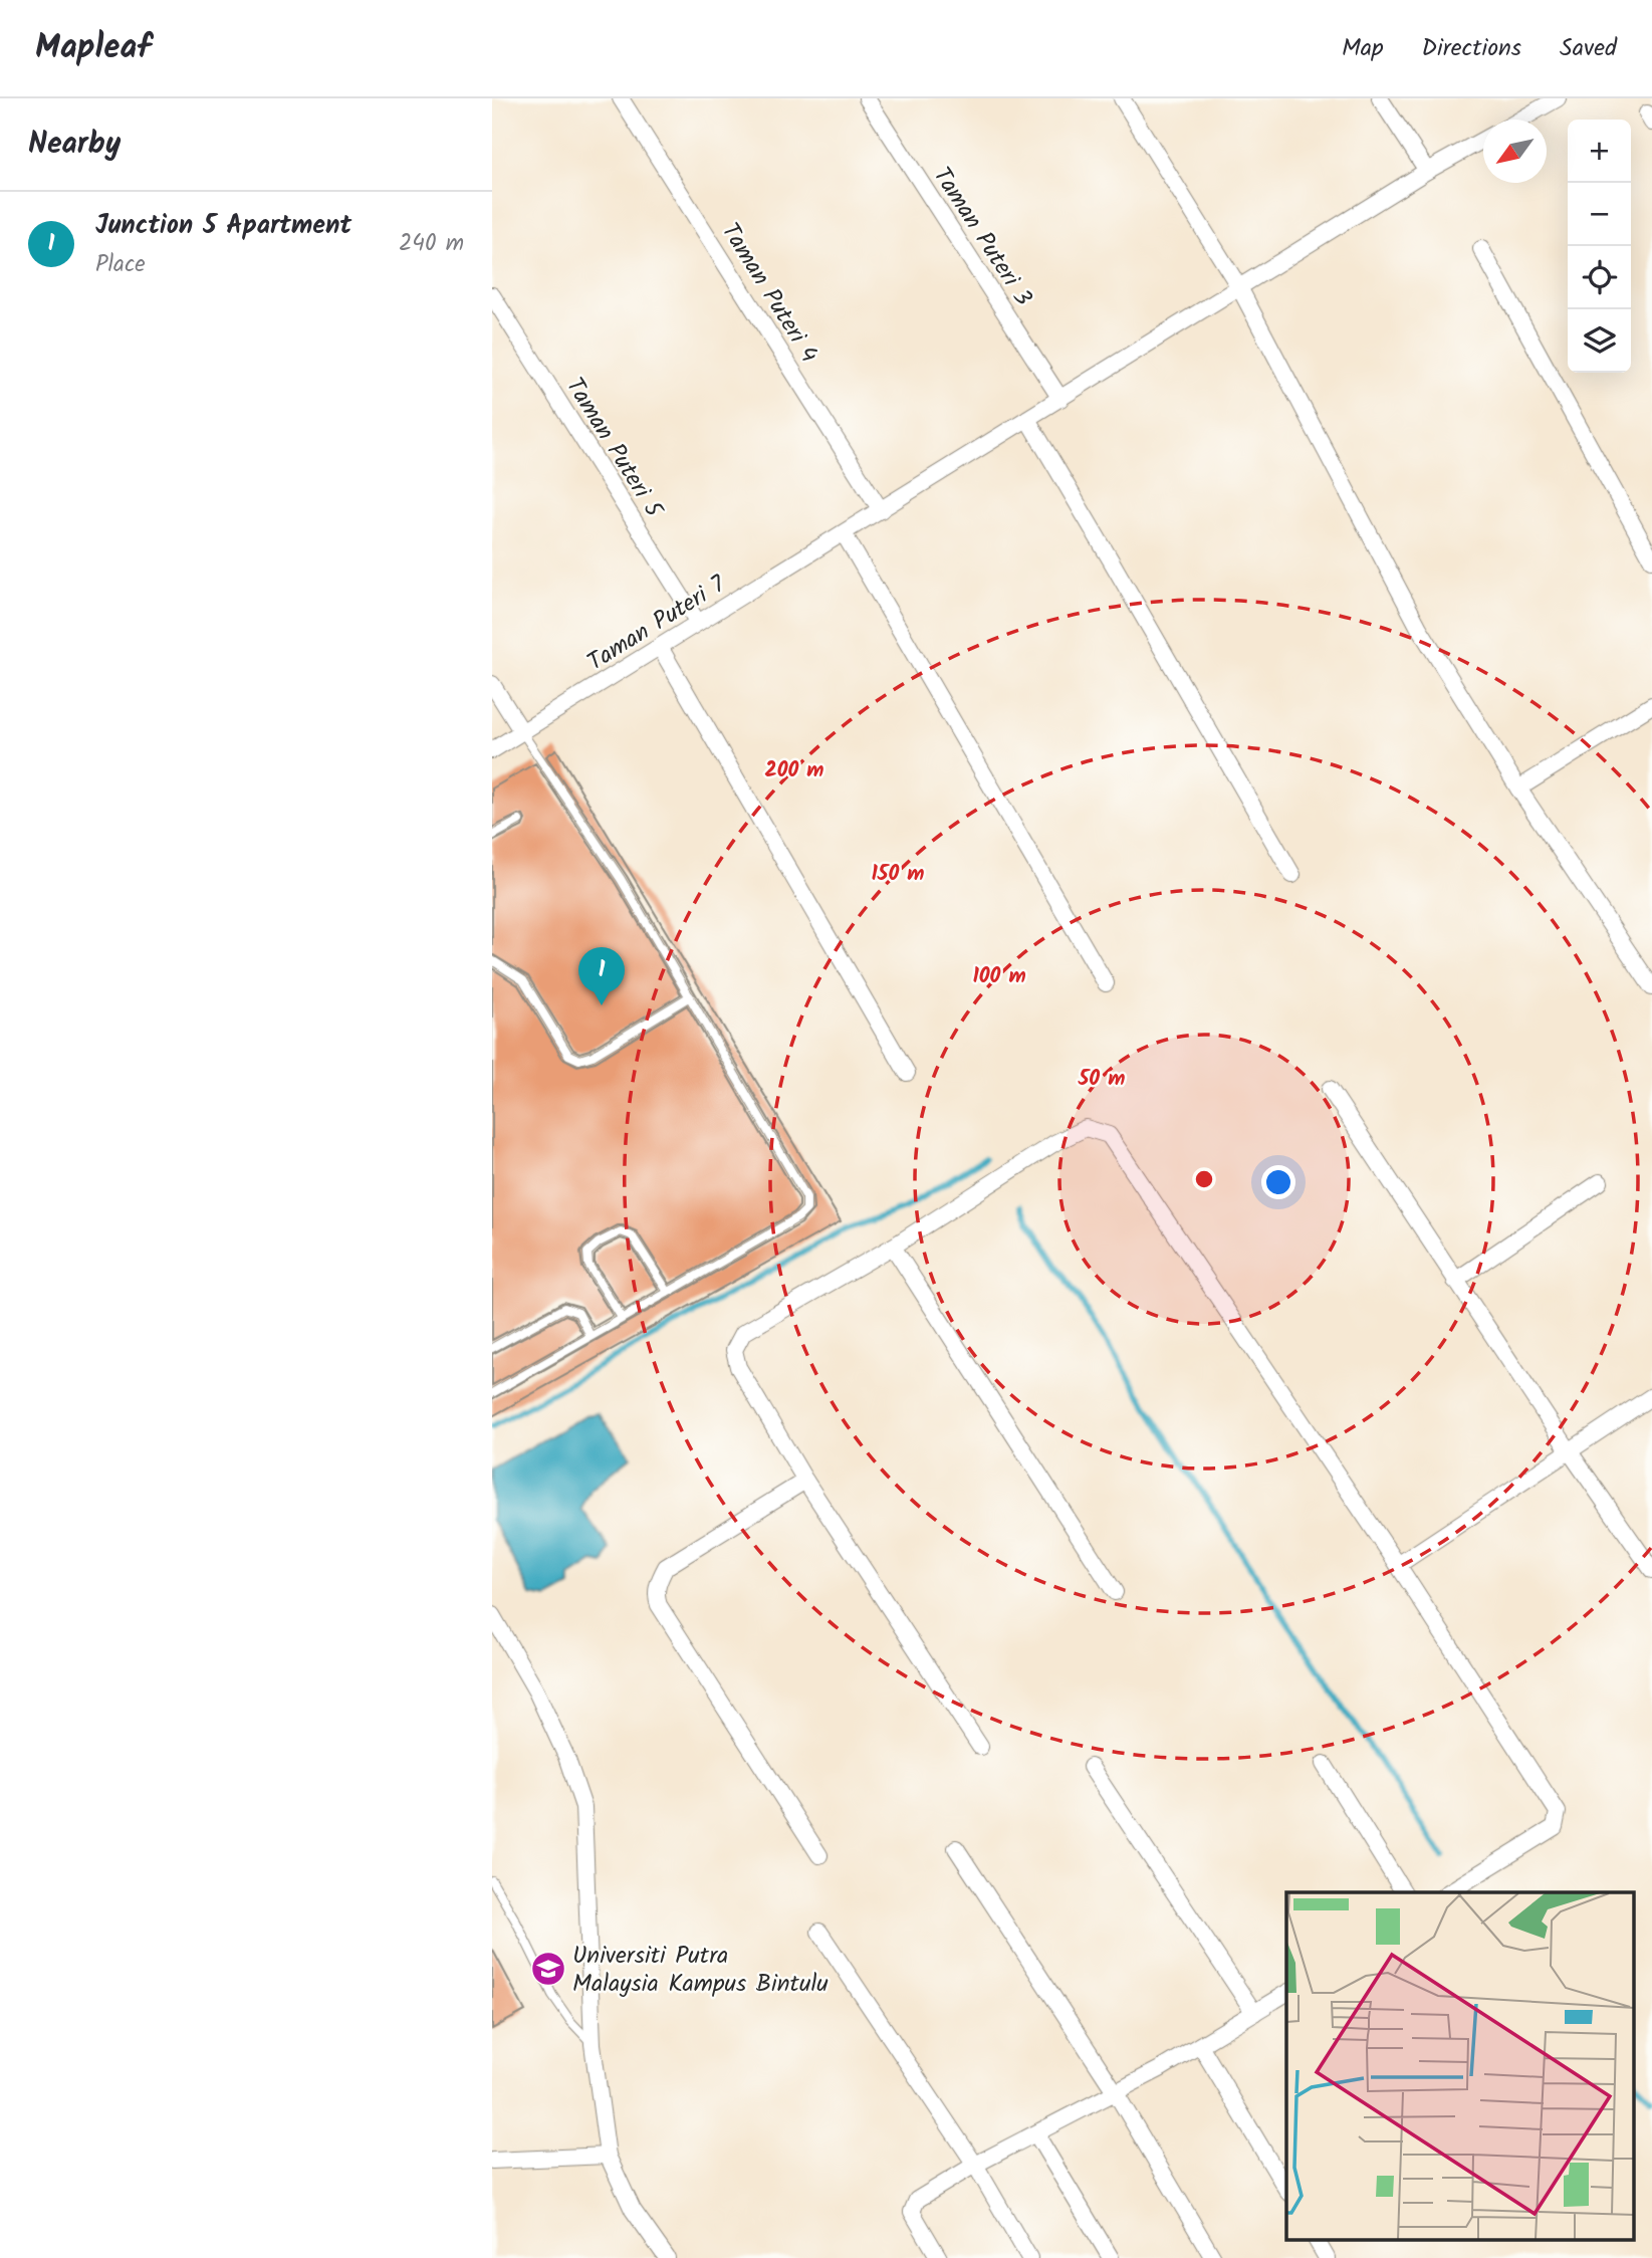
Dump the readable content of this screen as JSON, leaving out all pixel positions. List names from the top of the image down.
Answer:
{
  "streets": {
    "street": [
      "Taman Puteri 3",
      "Taman Puteri 4",
      "Taman Puteri 5",
      "Taman Puteri 7"
    ]
  },
  "crossings": [
    ["Taman Puteri 3", "Taman Puteri 7"],
    ["Taman Puteri 4", "Taman Puteri 7"],
    ["Taman Puteri 5", "Taman Puteri 7"]
  ],
  "places": {
    "school or university": ["Universiti Putra Malaysia Kampus Bintulu"]
  },
  "north": "bottom left",
  "page": {
    "header": "Mapleaf",
    "nav": ["Map", "Directions", "Saved"],
    "heading": "Nearby",
    "map_buttons": ["+", "−"],
    "list": [
      {
        "mark": "1",
        "name": "Junction 5 Apartment",
        "note": "Place",
        "value": "240 m"
      }
    ],
    "pins": "1"
  },
  "rings": [
    "200 m",
    "150 m",
    "100 m",
    "50 m"
  ]
}
